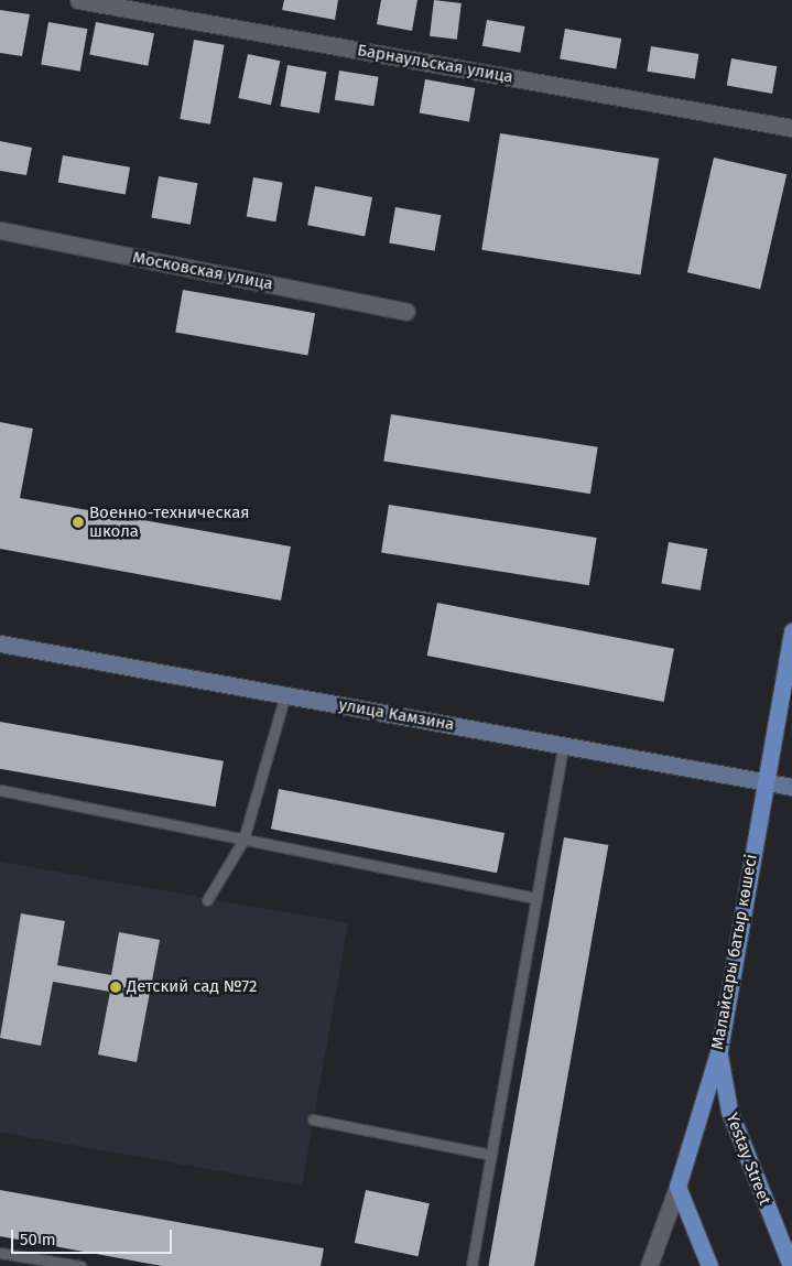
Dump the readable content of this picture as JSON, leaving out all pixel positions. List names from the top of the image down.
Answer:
{
  "streets": {
    "main road": ["улица Камзина", "Малайсары батыр көшесі", "Yestay Street"],
    "street": ["Барнаульская улица", "Московская улица"]
  },
  "crossings": [
    ["улица Камзина", "Малайсары батыр көшесі"],
    ["Малайсары батыр көшесі", "Yestay Street"]
  ],
  "places": ["Военно-техническая школа", "Детский сад №72"],
  "scale_bar": "50 m"
}
